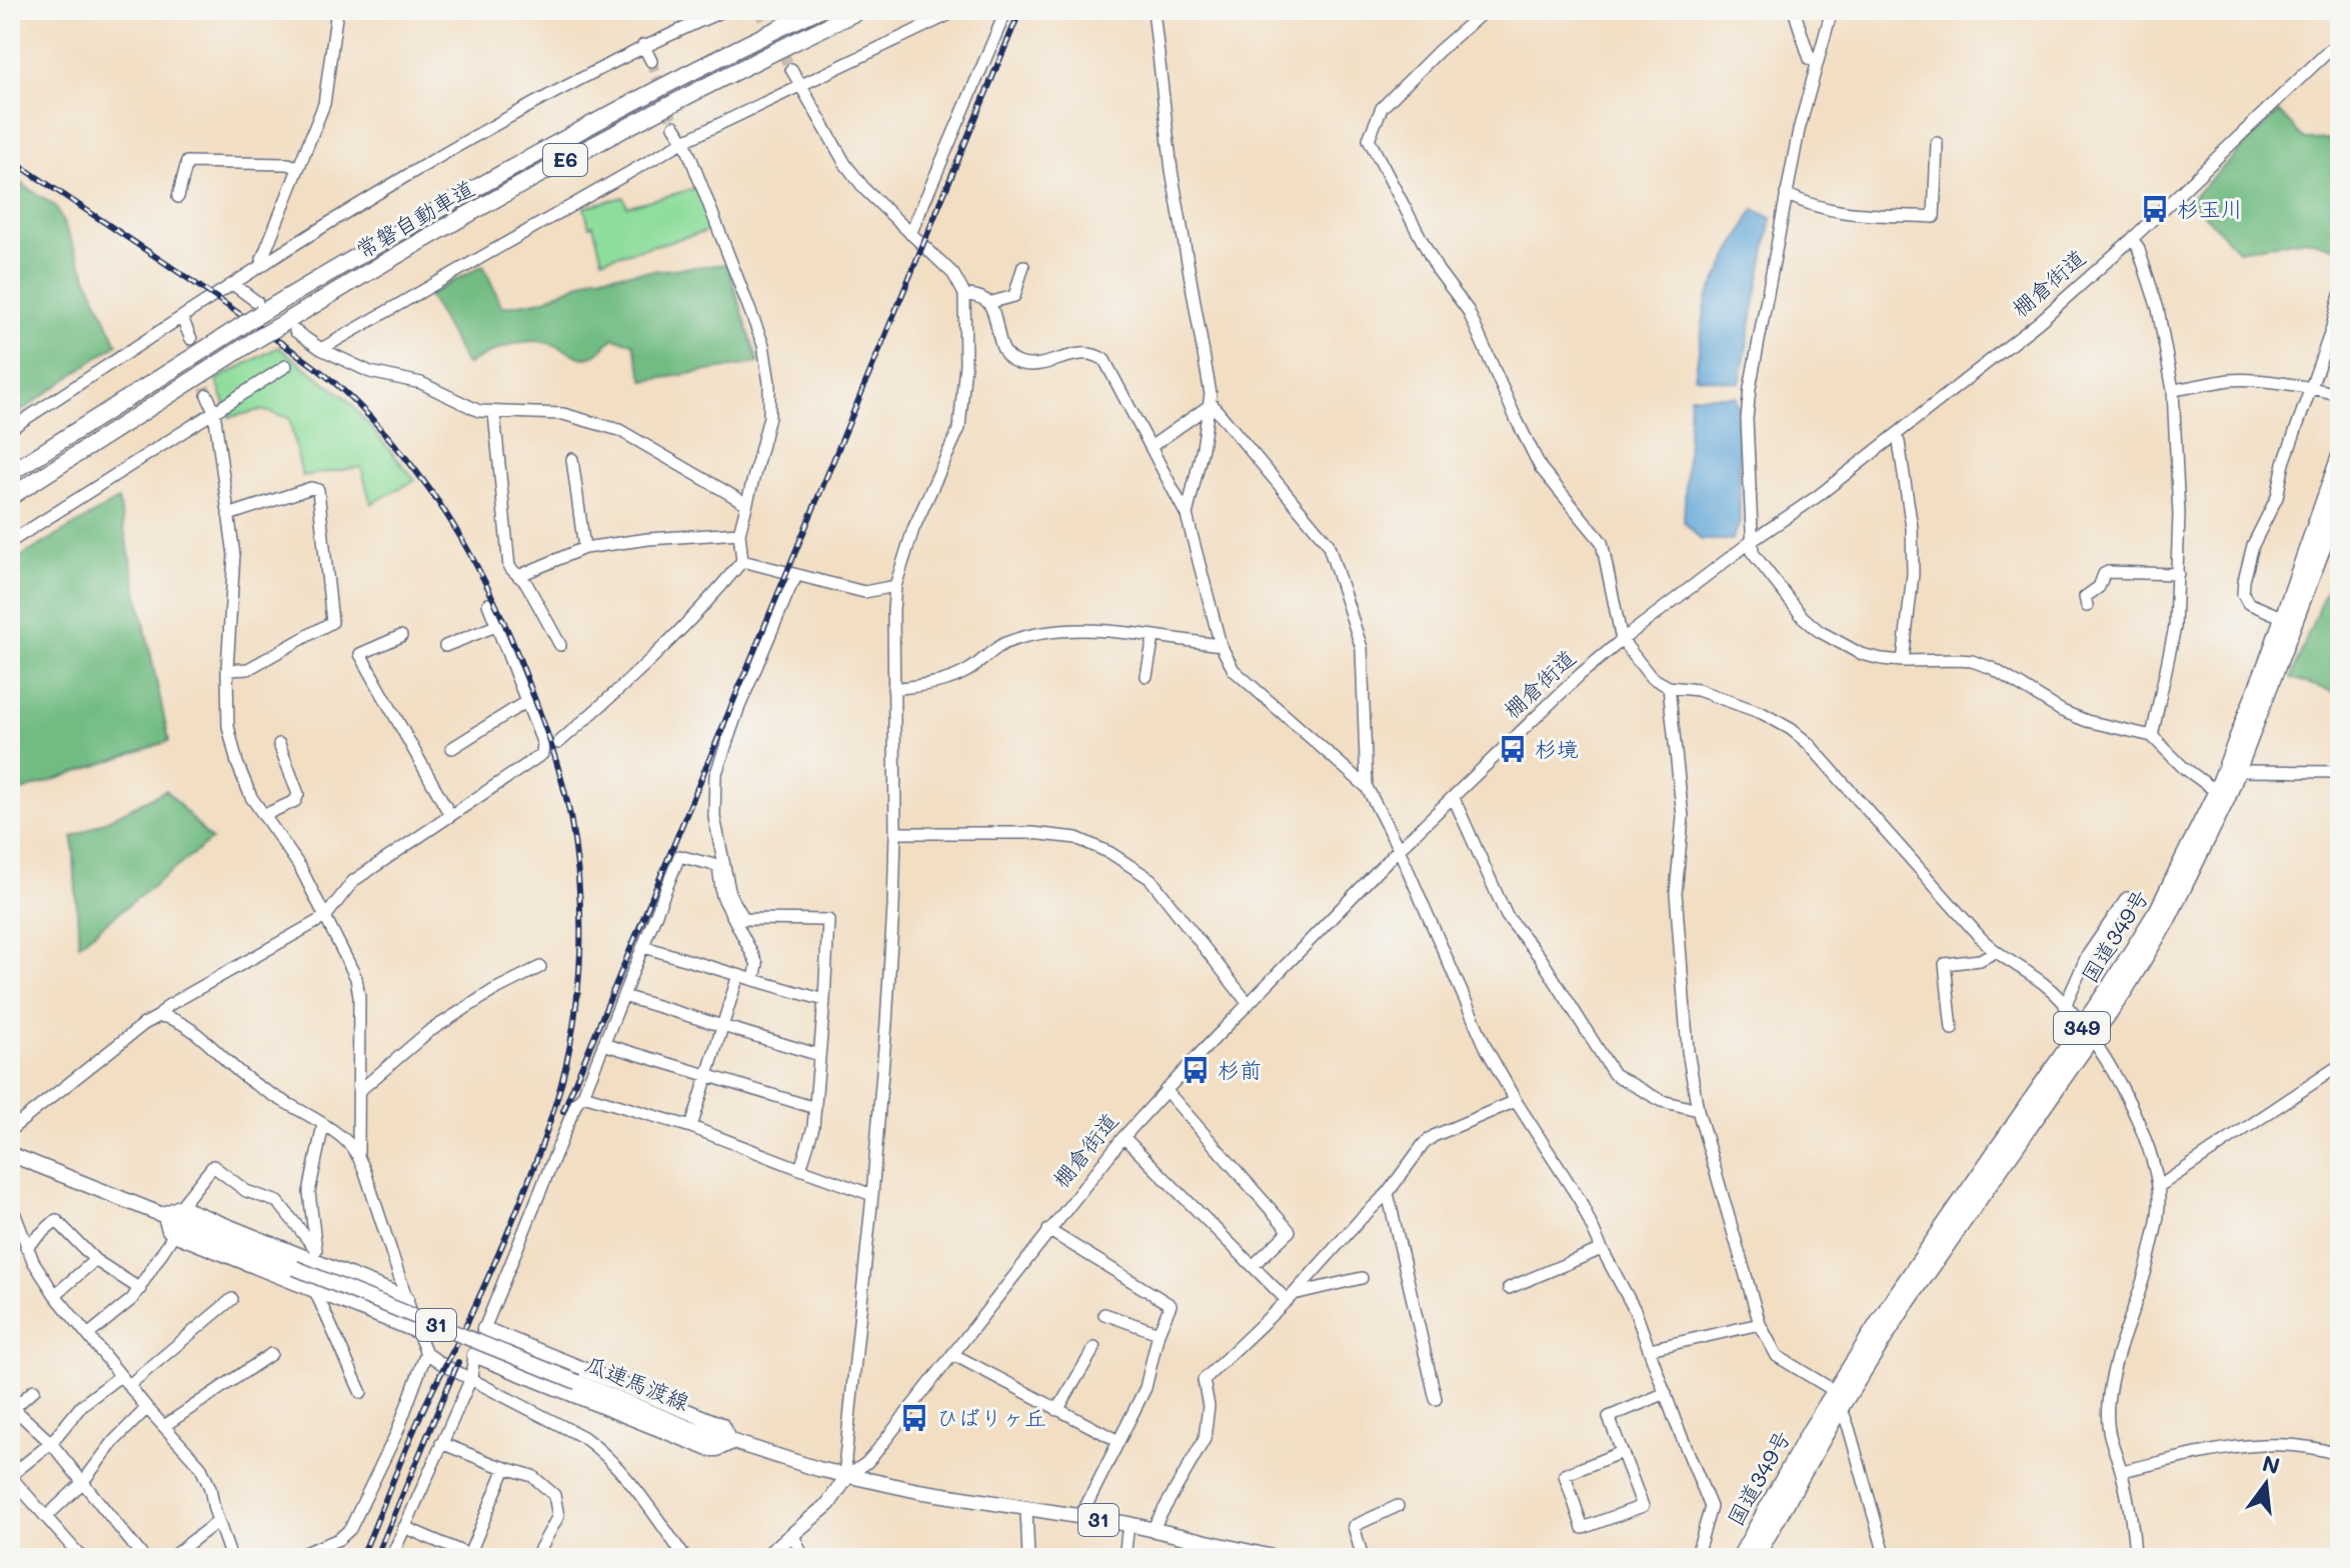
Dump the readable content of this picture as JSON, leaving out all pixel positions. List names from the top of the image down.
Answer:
{
  "streets": {
    "highway": [
      "E6",
      "常磐自動車道",
      "国道349号",
      "349"
    ],
    "main road": ["棚倉街道", "31", "瓜連馬渡線"]
  },
  "crossings": [
    ["棚倉街道", "瓜連馬渡線"]
  ],
  "places": {
    "bus stop": [
      "杉玉川",
      "杉境",
      "杉前",
      "ひばりヶ丘"
    ]
  },
  "north": "top"
}
